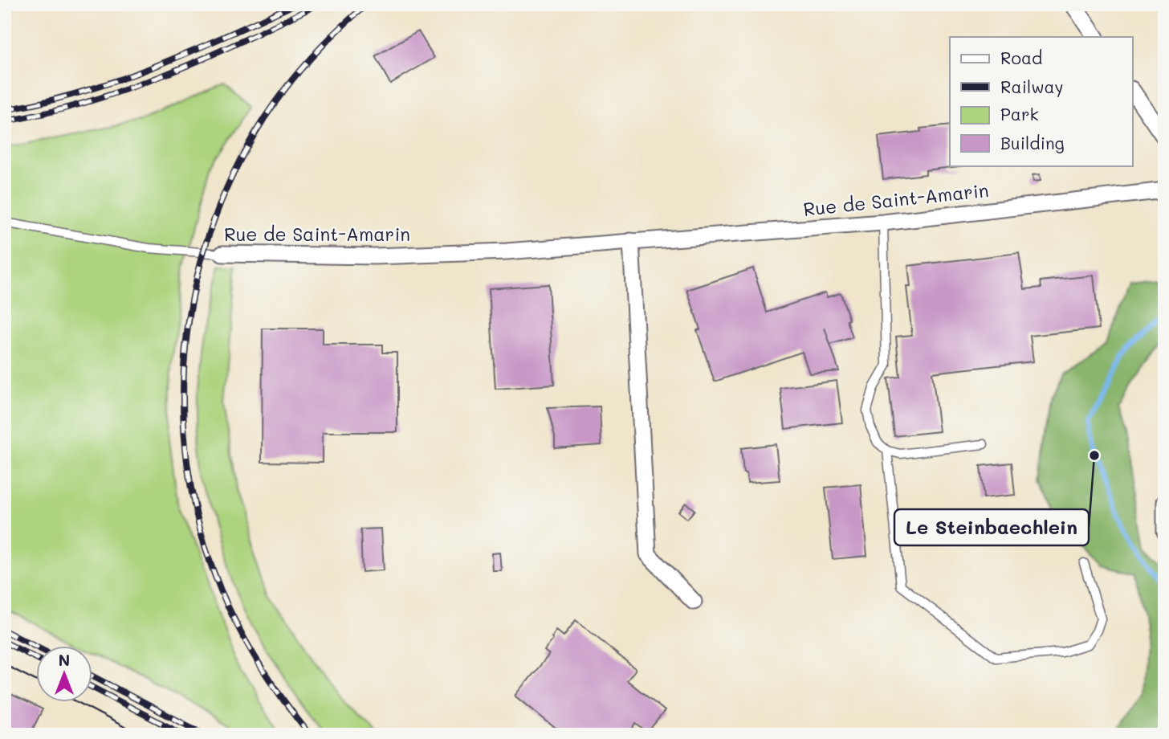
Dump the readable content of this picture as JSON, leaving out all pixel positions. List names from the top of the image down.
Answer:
{
  "streets": {
    "street": ["Rue de Saint-Amarin"]
  },
  "places": ["Le Steinbaechlein"],
  "legend": [
    "Road",
    "Railway",
    "Park",
    "Building"
  ],
  "north": "top"
}
